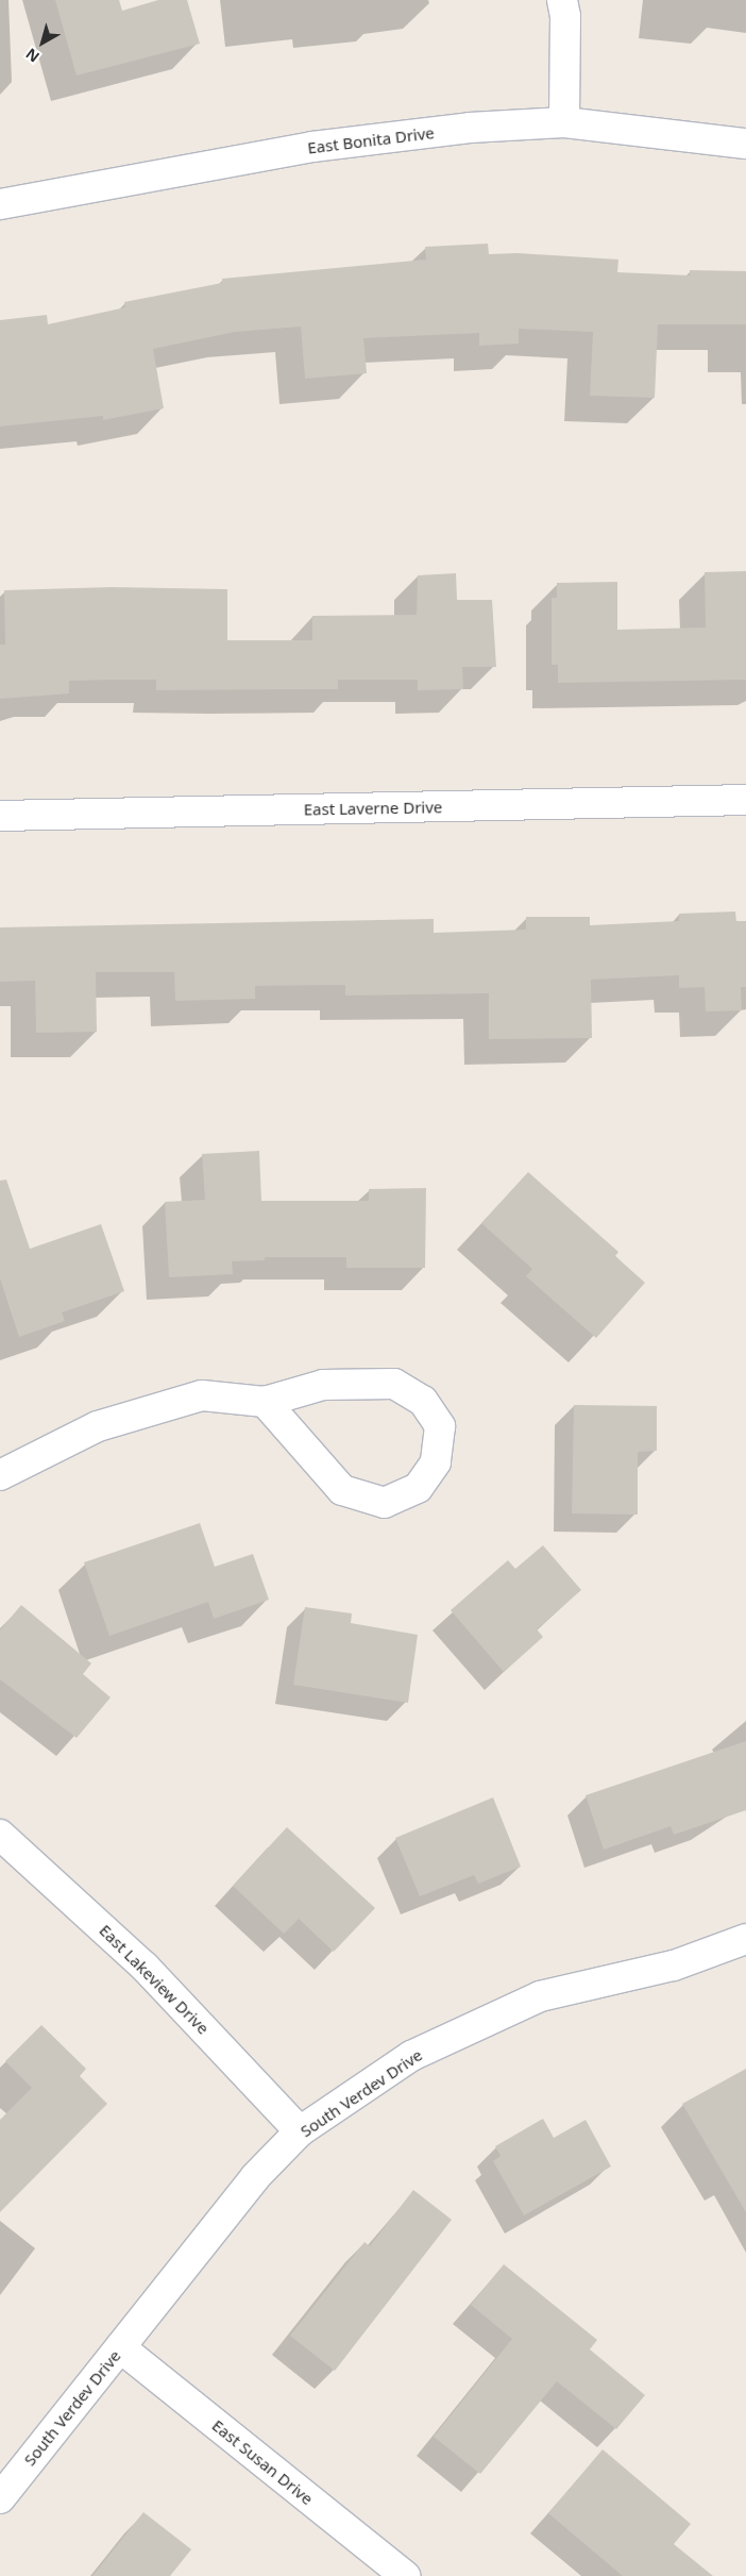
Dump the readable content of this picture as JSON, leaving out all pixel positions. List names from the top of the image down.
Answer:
{
  "streets": {
    "street": [
      "East Bonita Drive",
      "East Laverne Drive",
      "East Lakeview Drive",
      "South Verdev Drive",
      "East Susan Drive"
    ]
  },
  "crossings": [
    ["East Lakeview Drive", "South Verdev Drive"],
    ["South Verdev Drive", "East Susan Drive"]
  ],
  "north": "bottom left"
}
